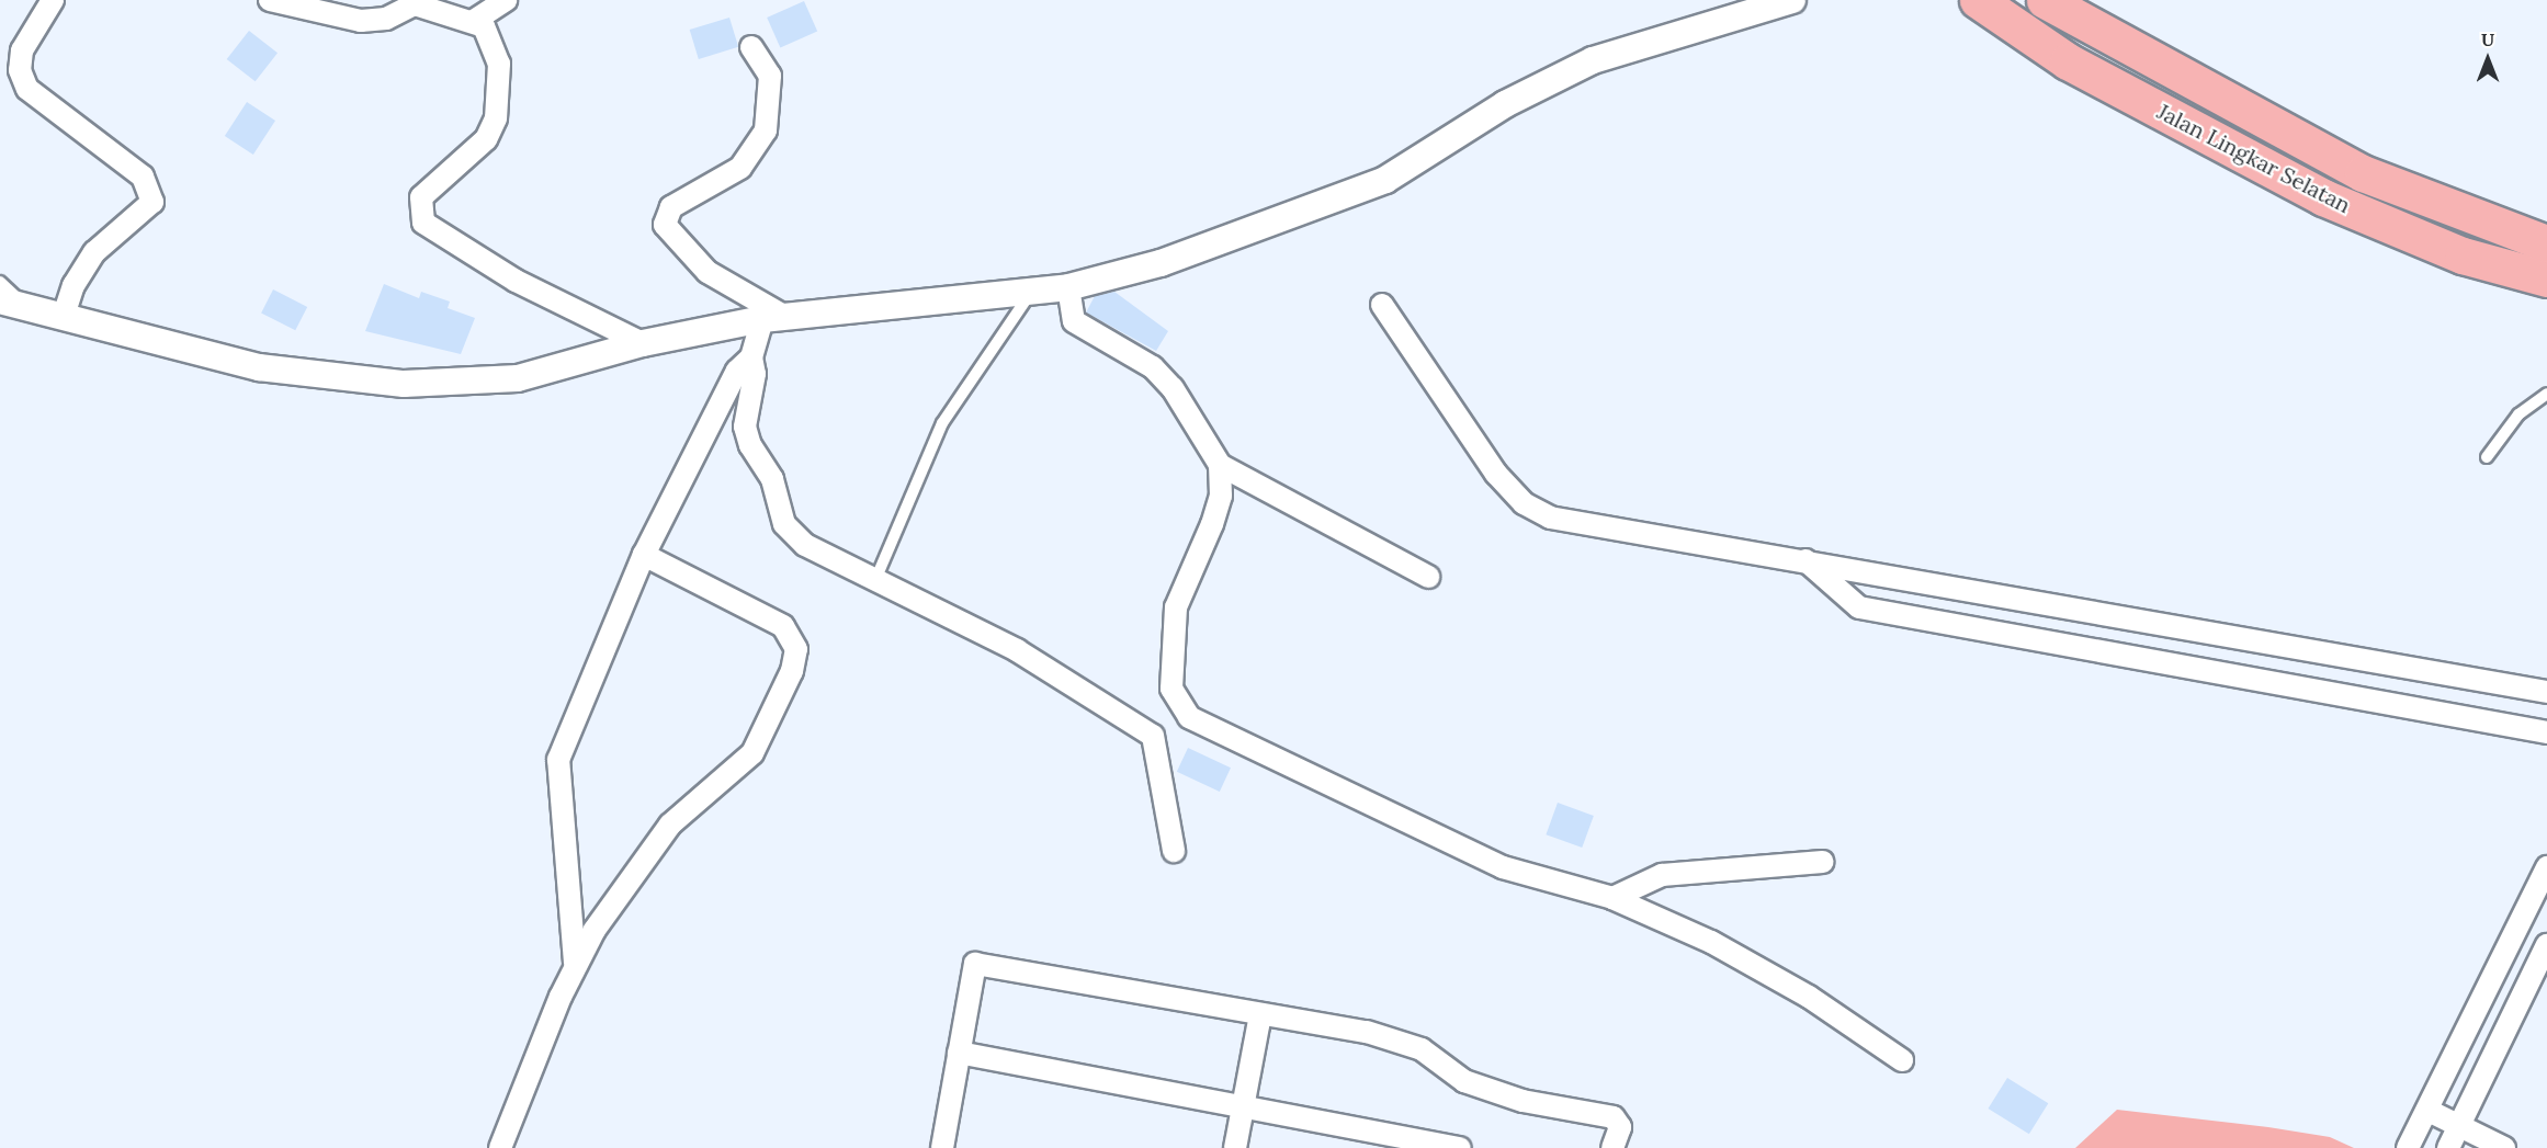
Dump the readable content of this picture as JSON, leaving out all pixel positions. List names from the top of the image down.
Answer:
{
  "streets": {
    "highway": ["Jalan Lingkar Selatan"]
  },
  "north": "top"
}
